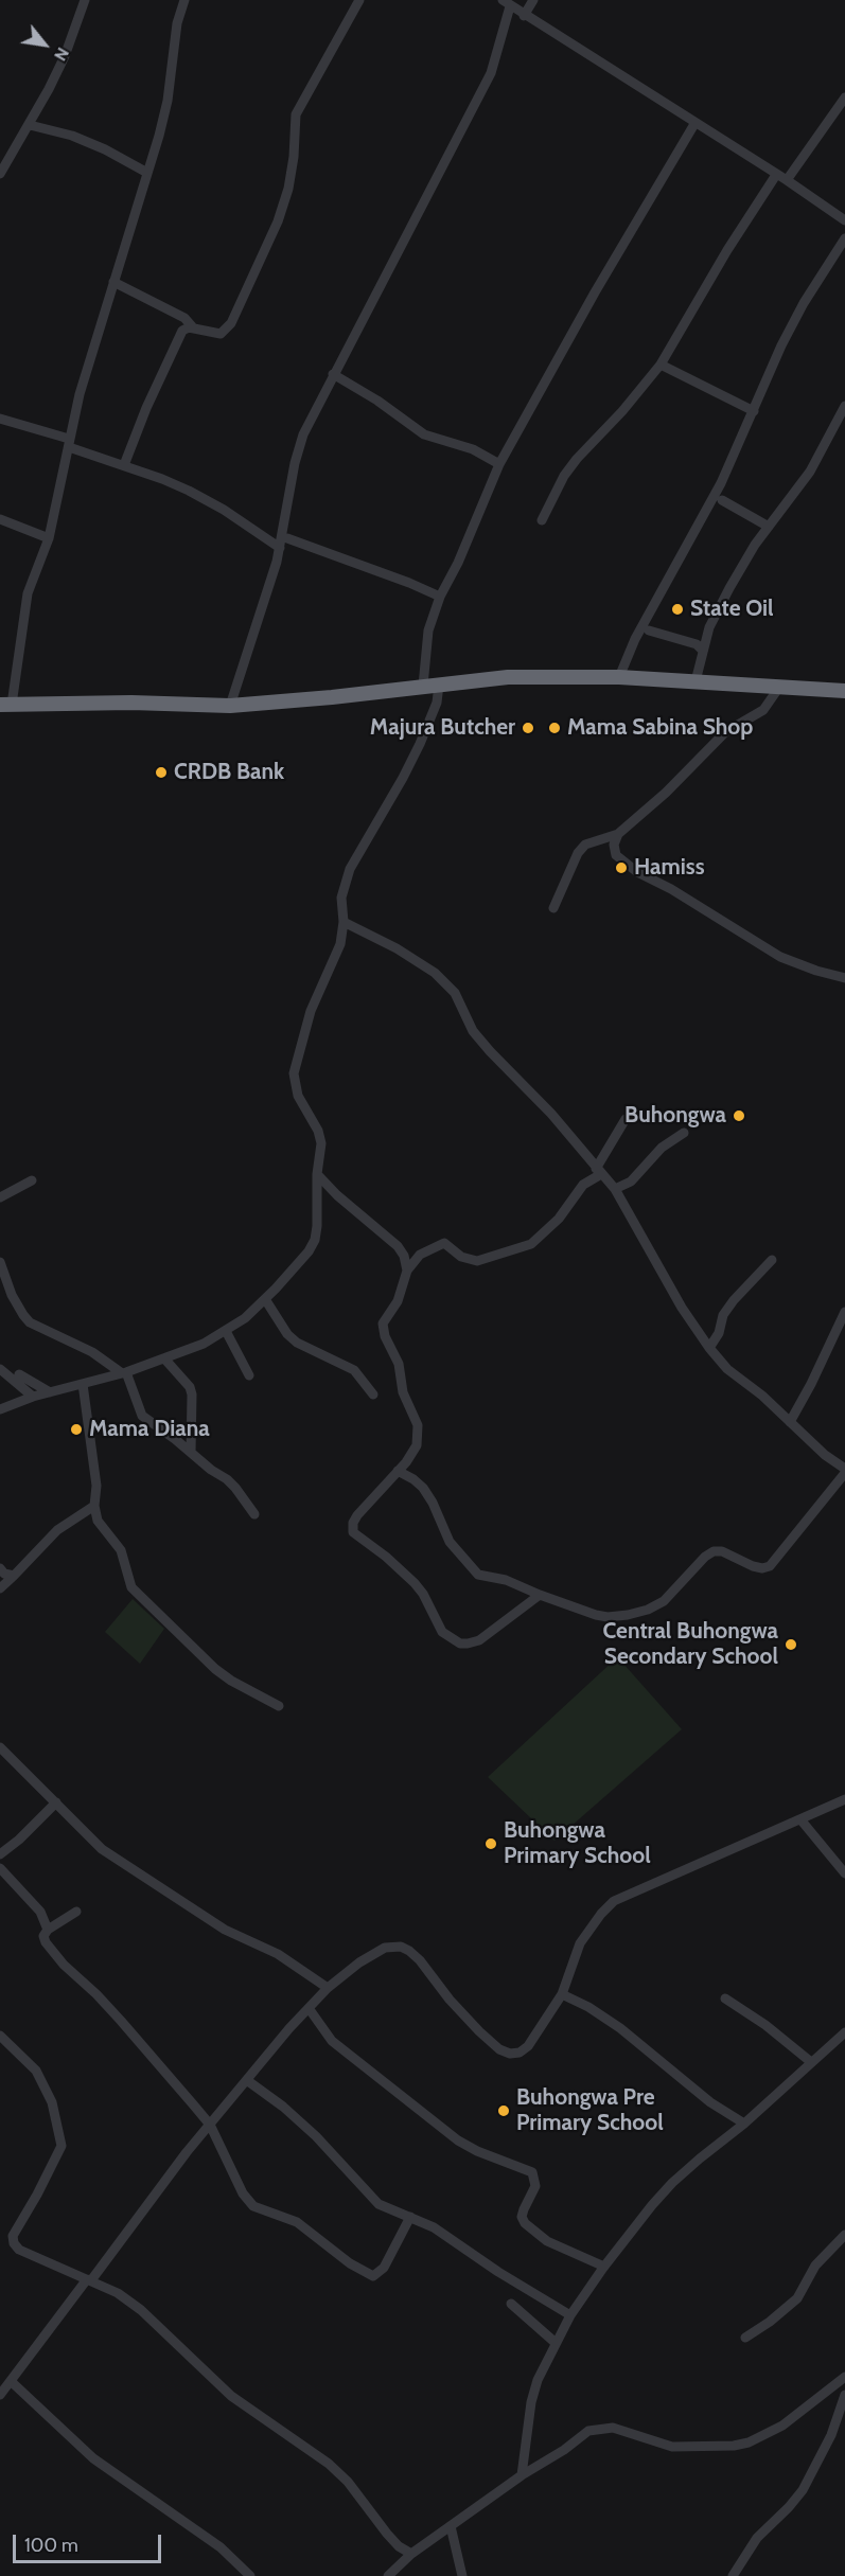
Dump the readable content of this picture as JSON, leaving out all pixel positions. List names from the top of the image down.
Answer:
{
  "places": [
    "State Oil",
    "Majura Butcher",
    "Mama Sabina Shop",
    "CRDB Bank",
    "Hamiss",
    "Buhongwa",
    "Mama Diana",
    "Central Buhongwa Secondary School",
    "Buhongwa Primary School",
    "Buhongwa Pre Primary School"
  ],
  "scale_bar": "100 m",
  "north": "bottom right"
}
